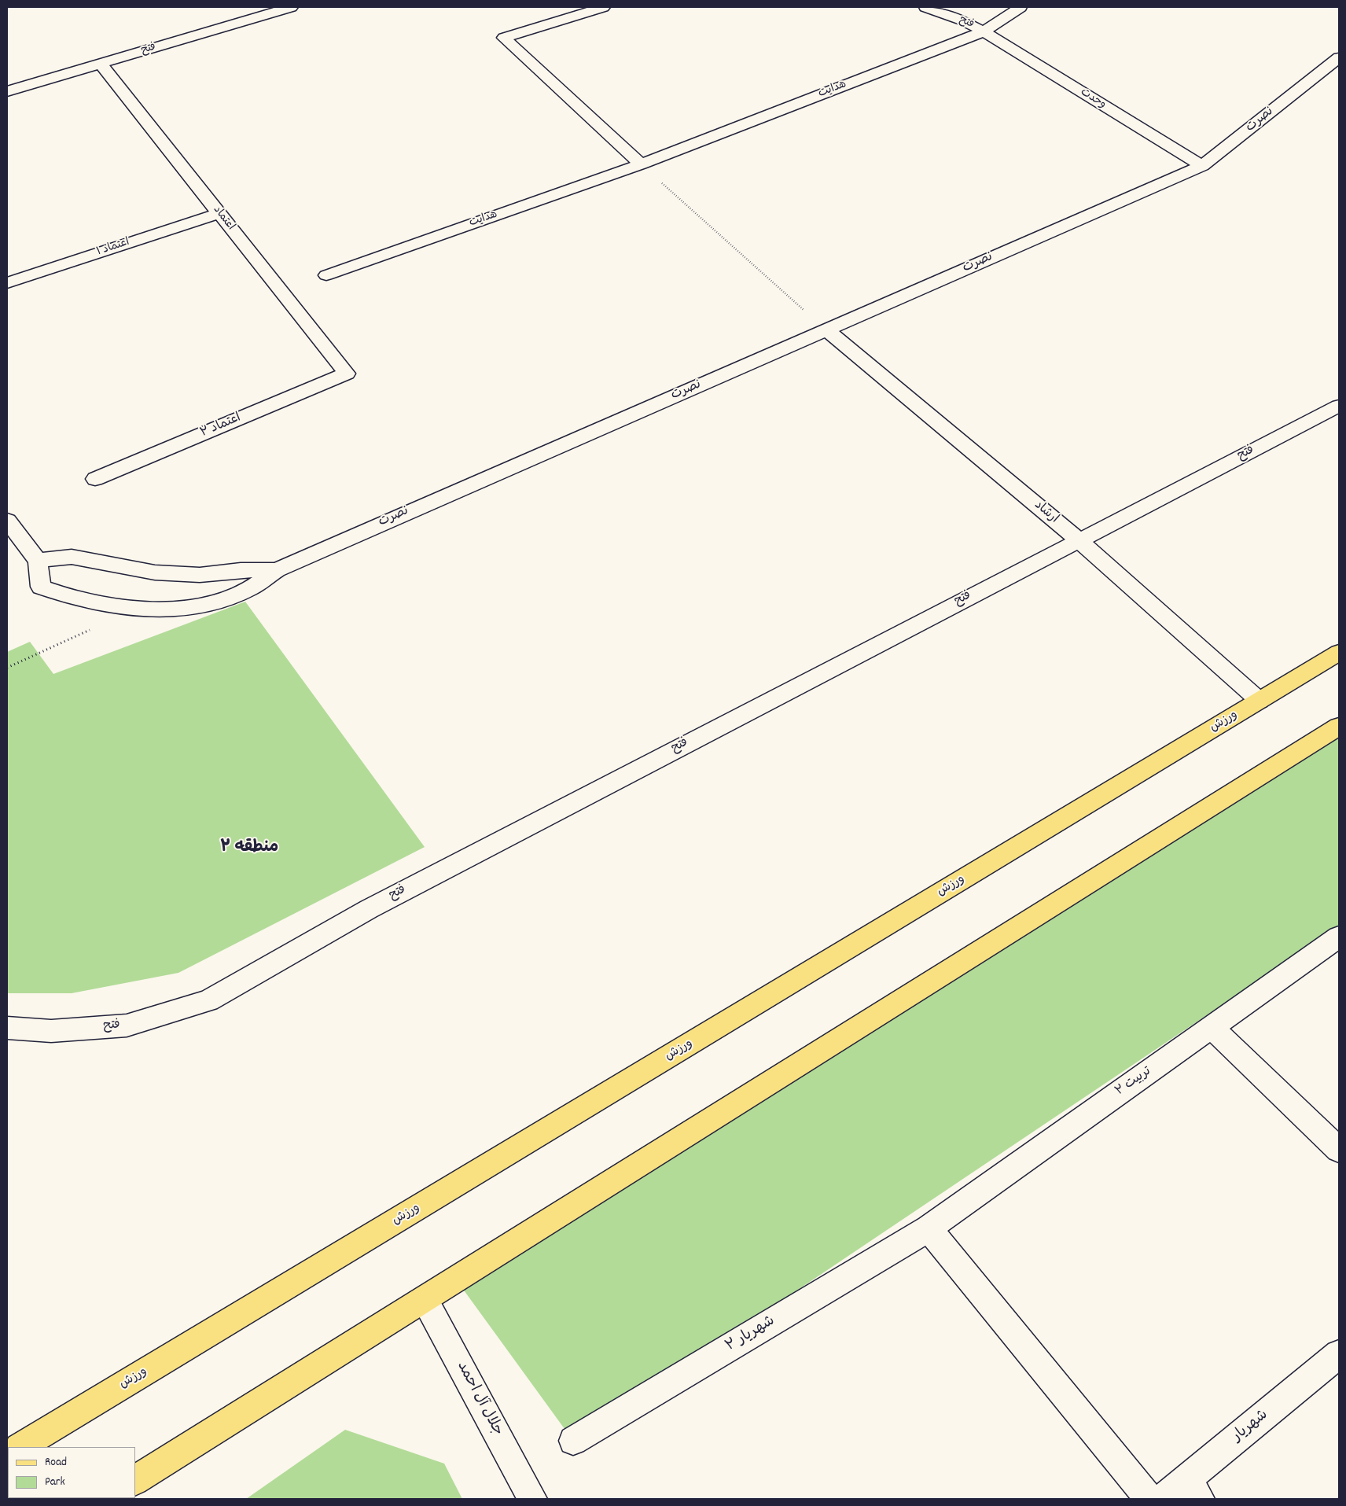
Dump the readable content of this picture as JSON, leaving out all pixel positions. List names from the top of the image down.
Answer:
{
  "streets": {
    "main road": ["ورزش"],
    "street": [
      "فتح",
      "هدایت",
      "وحدت",
      "نصرت",
      "اعتماد",
      "اعتماد ۱",
      "اعتماد ۲",
      "ارشاد",
      "تربیت ۲",
      "شهریار ۲",
      "جلال آل احمد",
      "شهریار"
    ]
  },
  "crossings": [
    ["فتح", "هدایت"],
    ["فتح", "وحدت"],
    ["فتح", "اعتماد"],
    ["فتح", "ارشاد"],
    ["هدایت", "وحدت"],
    ["وحدت", "نصرت"],
    ["نصرت", "ارشاد"],
    ["اعتماد", "اعتماد ۱"],
    ["اعتماد", "اعتماد ۲"],
    ["ارشاد", "ورزش"],
    ["تربیت ۲", "شهریار ۲"]
  ],
  "districts": ["منطقه ۲"],
  "legend": ["Road", "Park"]
}
